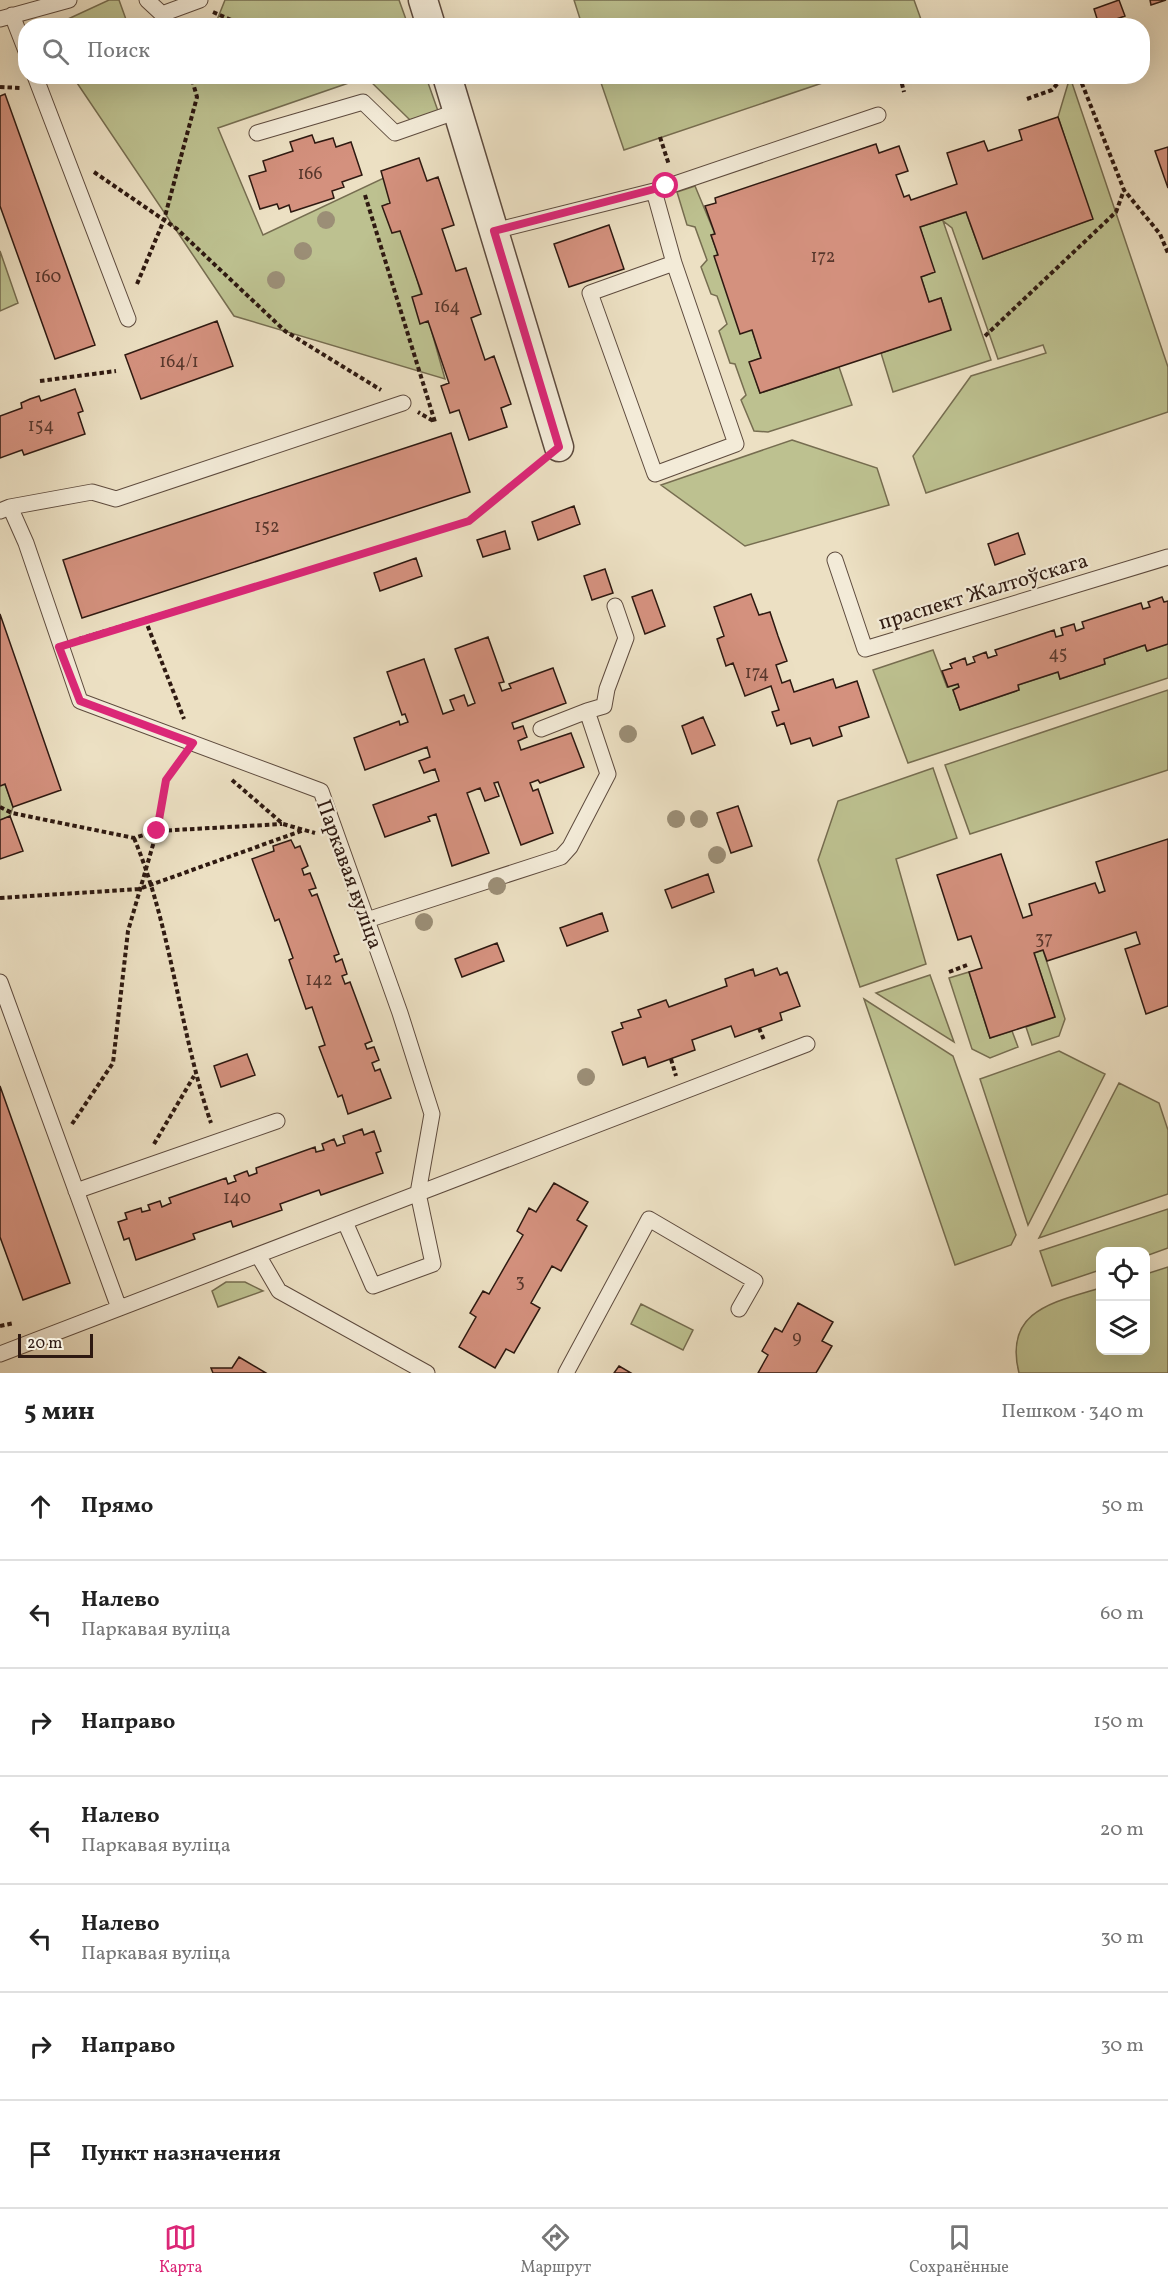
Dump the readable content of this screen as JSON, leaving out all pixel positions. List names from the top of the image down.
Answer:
{
  "streets": {
    "lane": ["праспект Жалтоўскага", "Паркавая вуліца"]
  },
  "house_numbers": [
    "166",
    "172",
    "160",
    "164",
    "164/1",
    "154",
    "152",
    "45",
    "174",
    "37",
    "142",
    "140",
    "3",
    "9"
  ],
  "scale_bar": "20 m",
  "page": {
    "search": "Поиск",
    "scale": "20 m",
    "heading": ["5 мин", "Пешком · 340 m"],
    "list": [
      ["Прямо", "50 m"],
      ["Налево", "Паркавая вуліца", "60 m"],
      ["Направо", "150 m"],
      ["Налево", "Паркавая вуліца", "20 m"],
      ["Налево", "Паркавая вуліца", "30 m"],
      ["Направо", "30 m"],
      "Пункт назначения"
    ],
    "nav": ["Карта", "Маршрут", "Сохранённые"]
  }
}
